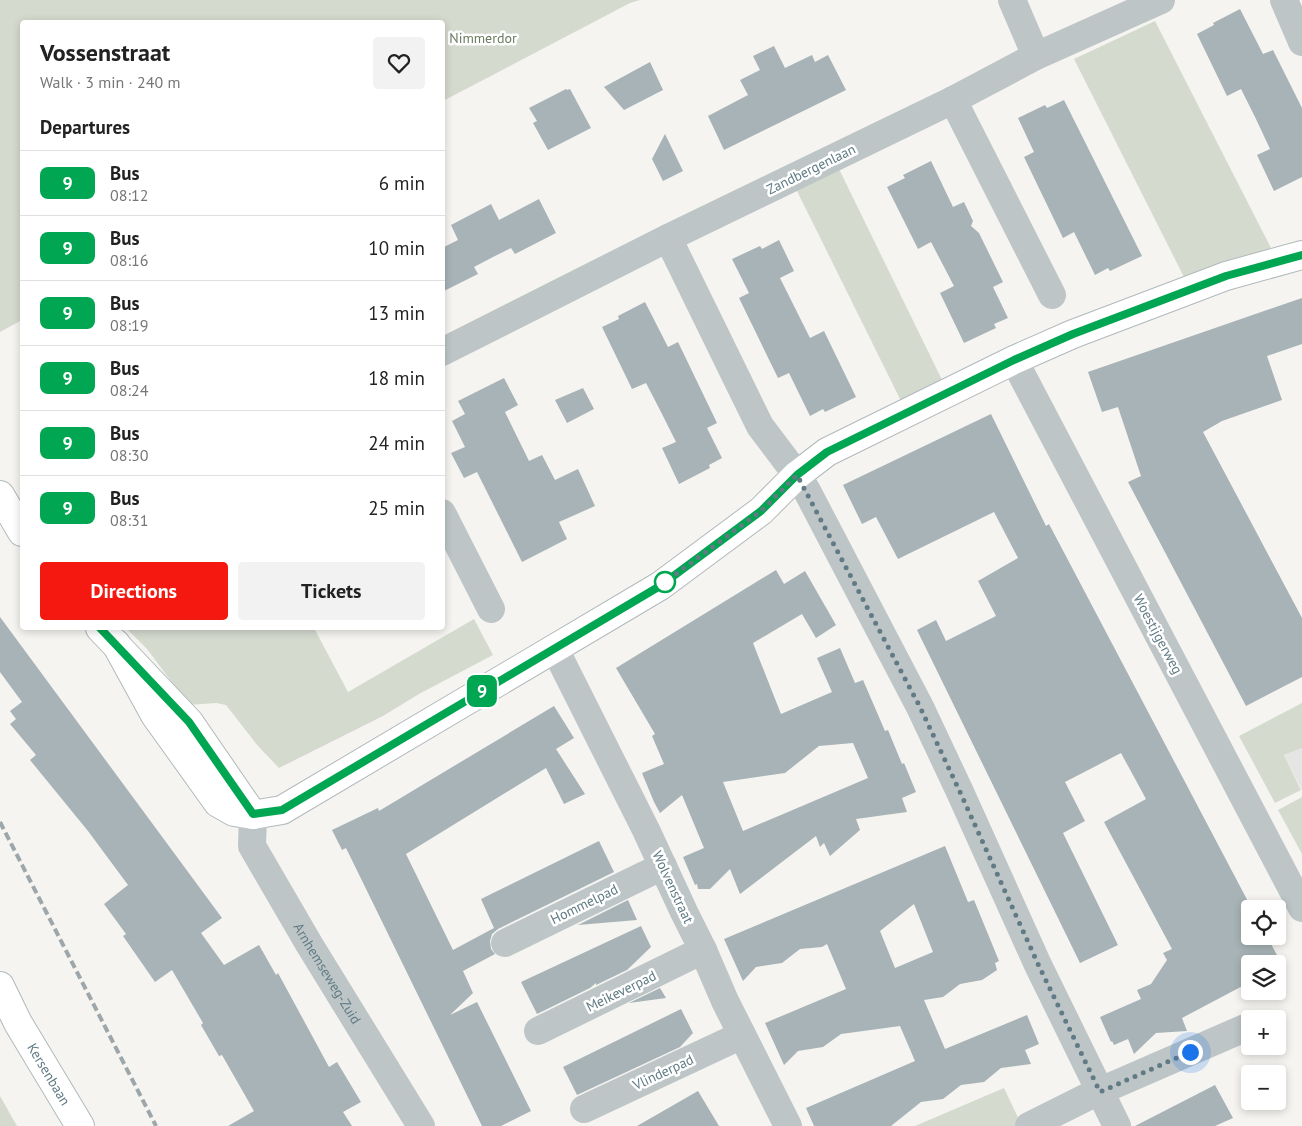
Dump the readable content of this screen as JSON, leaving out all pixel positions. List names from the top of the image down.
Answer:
{
  "streets": {
    "street": [
      "Zandbergenlaan",
      "Woestijgerweg",
      "Wolvenstraat",
      "Hommelpad",
      "Arnhemseweg-Zuid",
      "Meikeverpad",
      "Vlinderpad",
      "Kersenbaan"
    ]
  },
  "crossings": [
    ["Wolvenstraat", "Hommelpad"],
    ["Wolvenstraat", "Meikeverpad"],
    ["Wolvenstraat", "Vlinderpad"]
  ],
  "parks": ["Nimmerdor"],
  "lines": ["bus line 9"],
  "page": {
    "on_map": "9",
    "heading": [
      ["Vossenstraat", "Walk · 3 min · 240 m"],
      "Departures"
    ],
    "list": [
      {
        "mark": "9",
        "name": "Bus",
        "note": "08:12",
        "value": "6 min"
      },
      {
        "mark": "9",
        "name": "Bus",
        "note": "08:16",
        "value": "10 min"
      },
      {
        "mark": "9",
        "name": "Bus",
        "note": "08:19",
        "value": "13 min"
      },
      {
        "mark": "9",
        "name": "Bus",
        "note": "08:24",
        "value": "18 min"
      },
      {
        "mark": "9",
        "name": "Bus",
        "note": "08:30",
        "value": "24 min"
      },
      {
        "mark": "9",
        "name": "Bus",
        "note": "08:31",
        "value": "25 min"
      }
    ],
    "buttons": ["Directions", "Tickets"],
    "map_buttons": ["+", "−"]
  }
}
